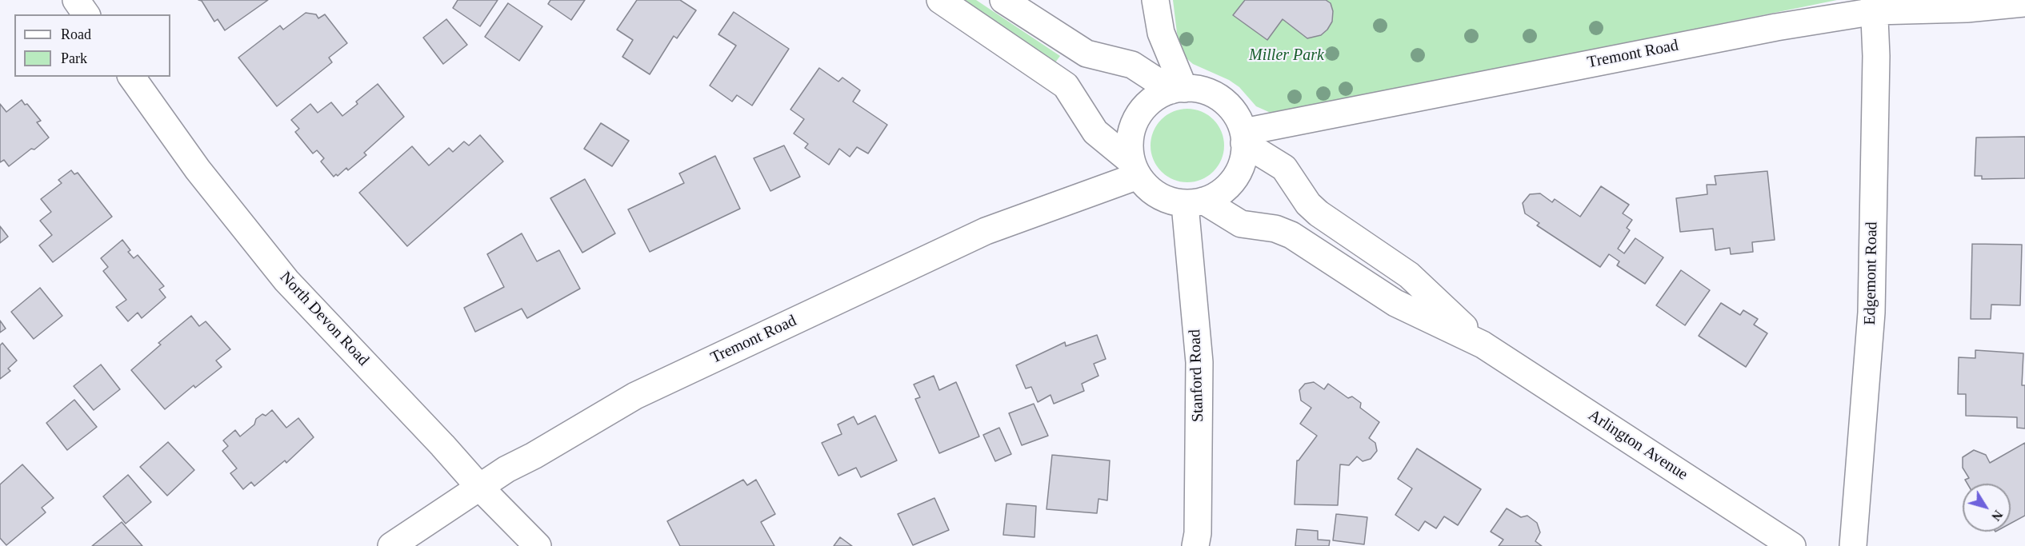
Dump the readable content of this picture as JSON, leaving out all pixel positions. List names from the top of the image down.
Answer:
{
  "streets": {
    "street": [
      "Tremont Road",
      "Edgemont Road",
      "North Devon Road",
      "Stanford Road",
      "Arlington Avenue"
    ]
  },
  "crossings": [
    ["Tremont Road", "Edgemont Road"],
    ["Tremont Road", "North Devon Road"],
    ["Tremont Road", "Stanford Road"],
    ["Tremont Road", "Arlington Avenue"],
    ["Stanford Road", "Arlington Avenue"]
  ],
  "parks": ["Miller Park"],
  "legend": ["Road", "Park"],
  "north": "bottom right"
}
